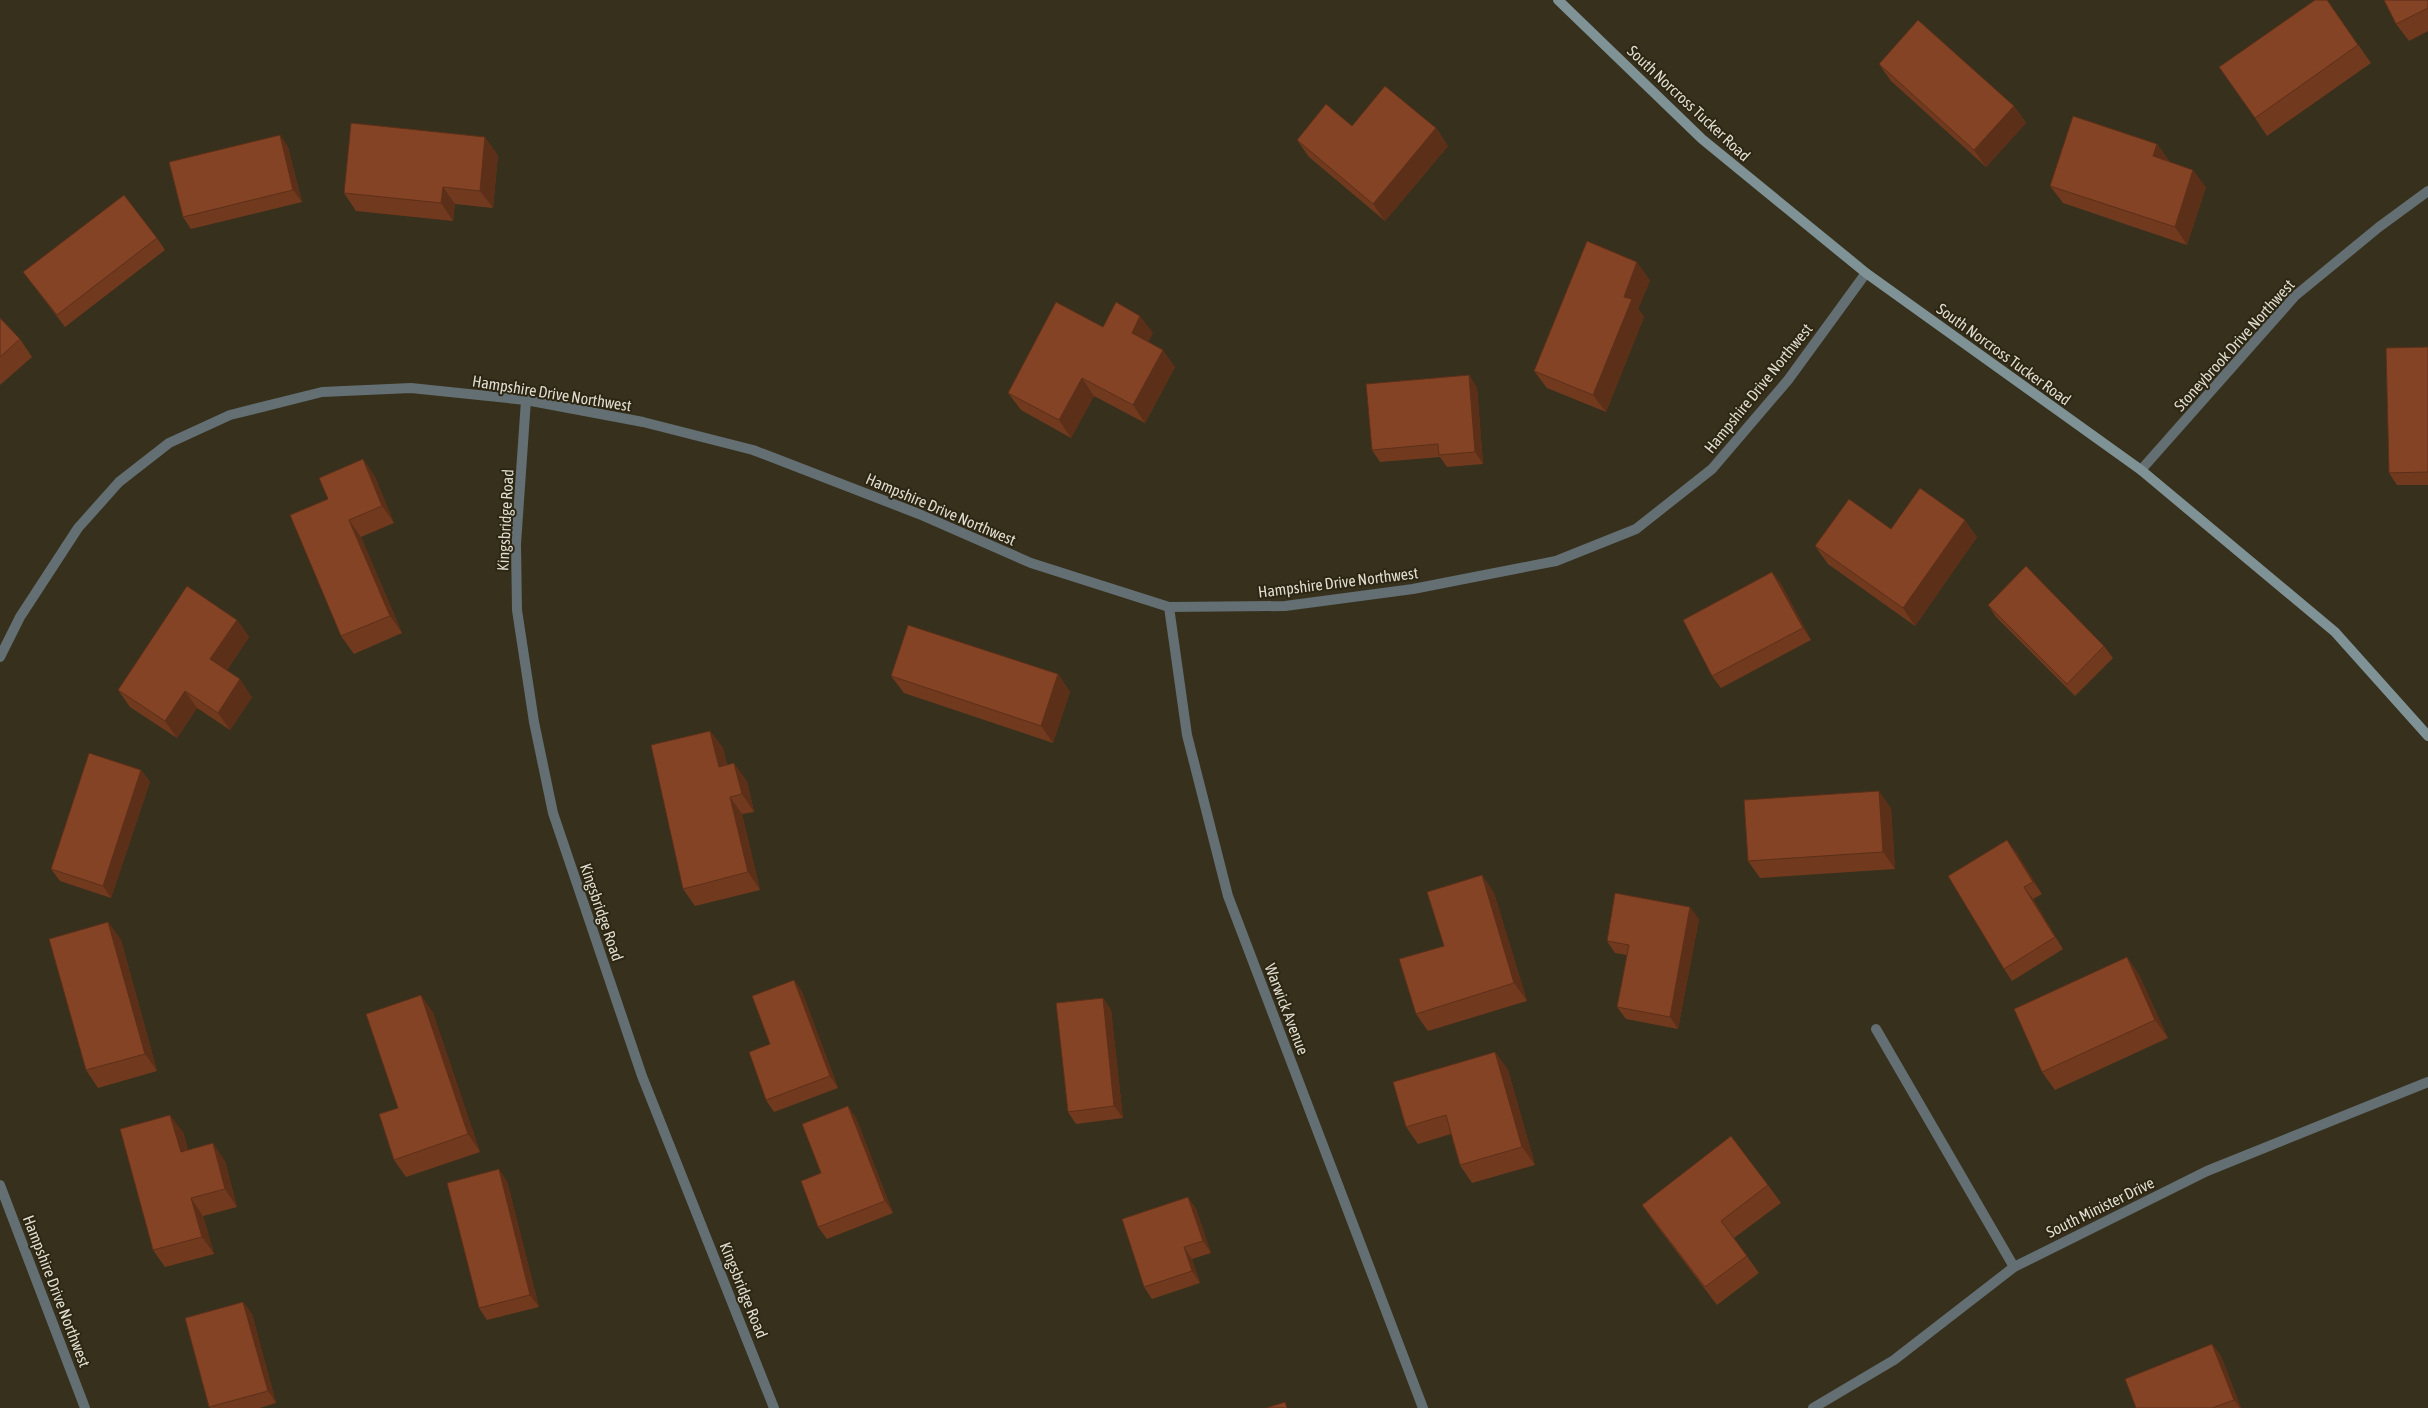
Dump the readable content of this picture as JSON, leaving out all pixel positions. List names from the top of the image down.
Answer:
{
  "streets": {
    "main road": ["South Norcross Tucker Road"],
    "street": [
      "Stoneybrook Drive Northwest",
      "Hampshire Drive Northwest",
      "Kingsbridge Road",
      "Warwick Avenue",
      "South Minister Drive"
    ]
  },
  "crossings": [
    ["South Norcross Tucker Road", "Stoneybrook Drive Northwest"],
    ["South Norcross Tucker Road", "Hampshire Drive Northwest"],
    ["Hampshire Drive Northwest", "Kingsbridge Road"],
    ["Hampshire Drive Northwest", "Warwick Avenue"]
  ]
}
